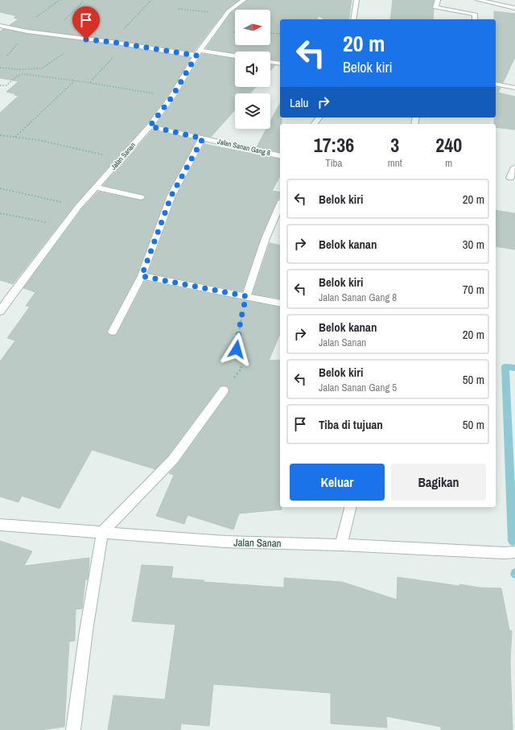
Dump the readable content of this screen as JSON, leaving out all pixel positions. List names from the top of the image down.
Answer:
{
  "streets": {
    "street": ["Jalan Sanan Gang 8", "Jalan Sanan"]
  },
  "crossings": [
    ["Jalan Sanan Gang 8", "Jalan Sanan"]
  ],
  "north": "right",
  "page": {
    "turn": ["20 m", "Belok kiri"],
    "then": "Lalu",
    "eta": [
      "17:36",
      "Tiba",
      "3",
      "mnt",
      "240",
      "m"
    ],
    "list": [
      {
        "name": "Belok kiri",
        "value": "20 m"
      },
      {
        "name": "Belok kanan",
        "value": "30 m"
      },
      {
        "name": "Belok kiri",
        "note": "Jalan Sanan Gang 8",
        "value": "70 m"
      },
      {
        "name": "Belok kanan",
        "note": "Jalan Sanan",
        "value": "20 m"
      },
      {
        "name": "Belok kiri",
        "note": "Jalan Sanan Gang 5",
        "value": "50 m"
      },
      {
        "name": "Tiba di tujuan",
        "value": "50 m"
      }
    ],
    "buttons": ["Keluar", "Bagikan"]
  }
}
